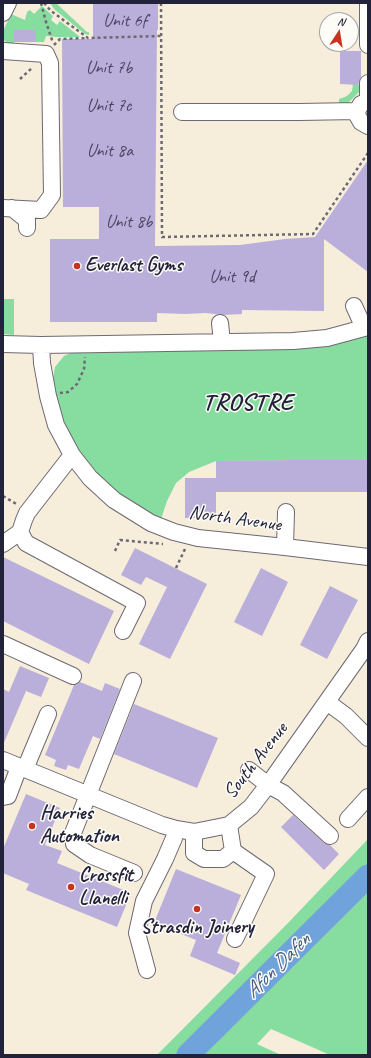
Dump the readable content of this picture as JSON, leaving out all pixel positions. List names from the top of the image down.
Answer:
{
  "streets": {
    "street": ["North Avenue", "South Avenue"]
  },
  "districts": ["TROSTRE"],
  "water": ["Afon Dafen"],
  "places": [
    "Everlast Gyms",
    "Harries Automation",
    "Crossfit Llanelli",
    "Strasdin Joinery"
  ],
  "house_numbers": [
    "Unit 6f",
    "Unit 7b",
    "Unit 7c",
    "Unit 8a",
    "Unit 8b",
    "Unit 9d"
  ],
  "north": "top"
}
